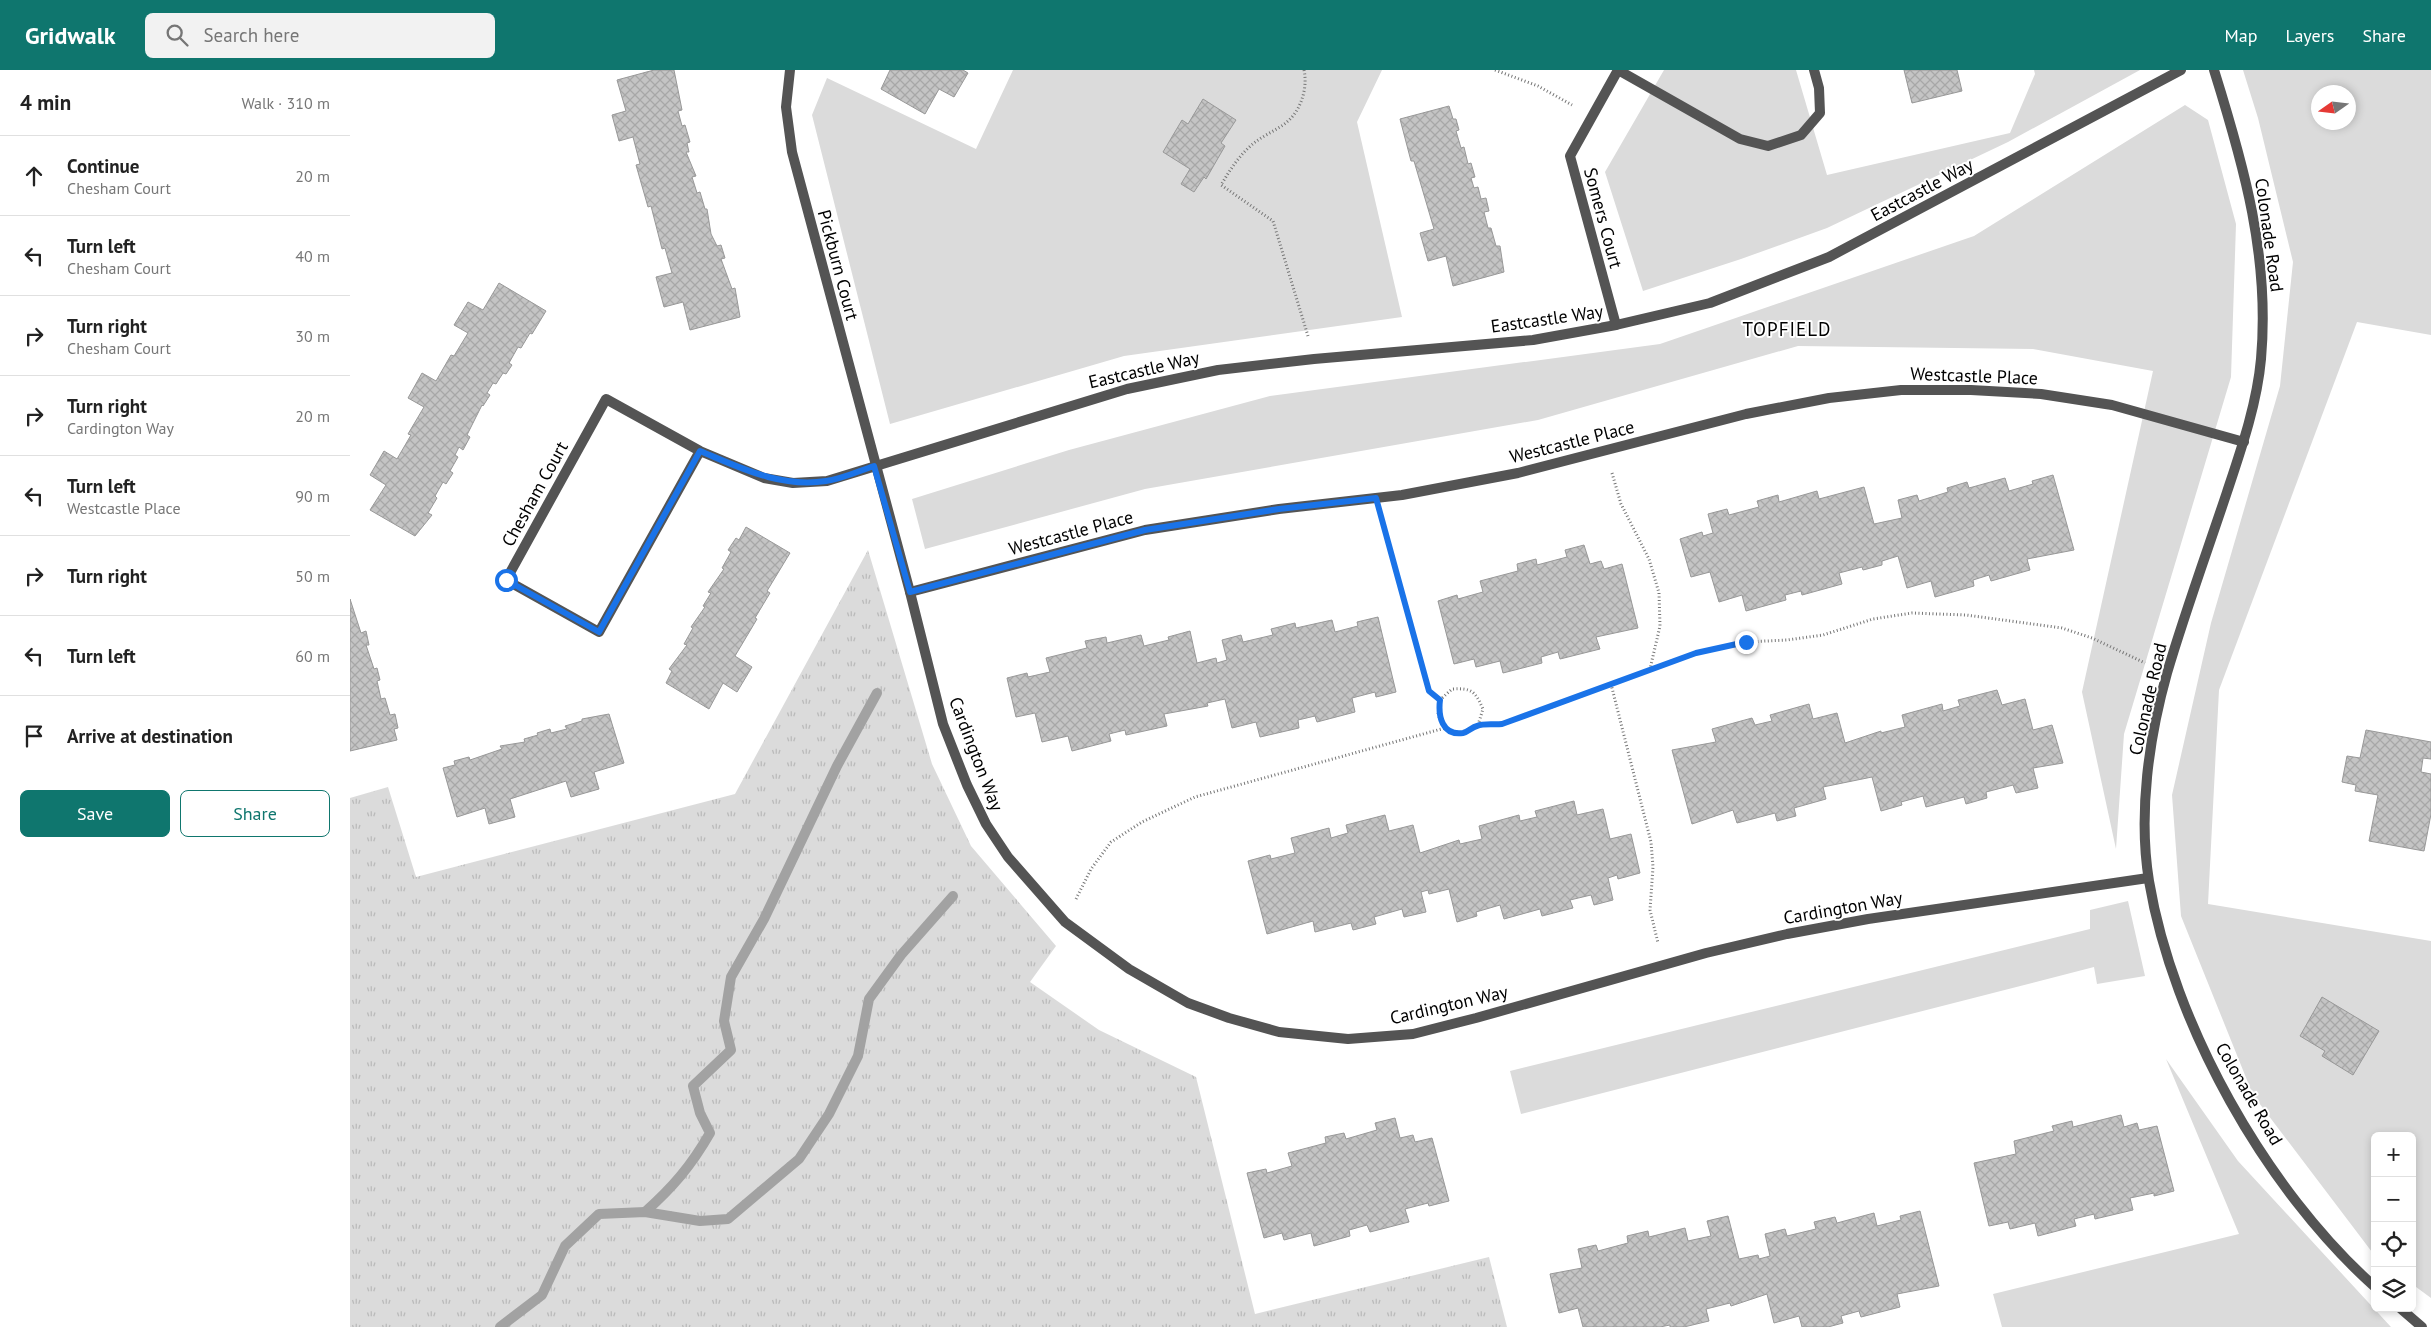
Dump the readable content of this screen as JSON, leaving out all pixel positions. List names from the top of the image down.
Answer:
{
  "streets": {
    "street": [
      "Eastcastle Way",
      "Somers Court",
      "Colonade Road",
      "Pickburn Court",
      "Westcastle Place",
      "Chesham Court",
      "Cardington Way"
    ]
  },
  "crossings": [
    ["Eastcastle Way", "Somers Court"],
    ["Eastcastle Way", "Pickburn Court"],
    ["Eastcastle Way", "Chesham Court"],
    ["Eastcastle Way", "Cardington Way"],
    ["Colonade Road", "Westcastle Place"],
    ["Colonade Road", "Cardington Way"],
    ["Pickburn Court", "Chesham Court"],
    ["Pickburn Court", "Cardington Way"],
    ["Westcastle Place", "Cardington Way"],
    ["Chesham Court", "Cardington Way"]
  ],
  "districts": ["TOPFIELD"],
  "north": "left",
  "page": {
    "header": "Gridwalk",
    "search": "Search here",
    "nav": ["Map", "Layers", "Share"],
    "heading": ["4 min", "Walk · 310 m"],
    "list": [
      ["Continue", "Chesham Court", "20 m"],
      ["Turn left", "Chesham Court", "40 m"],
      ["Turn right", "Chesham Court", "30 m"],
      ["Turn right", "Cardington Way", "20 m"],
      ["Turn left", "Westcastle Place", "90 m"],
      ["Turn right", "50 m"],
      ["Turn left", "60 m"],
      "Arrive at destination"
    ],
    "buttons": ["Save", "Share"],
    "map_buttons": ["+", "−"]
  }
}
